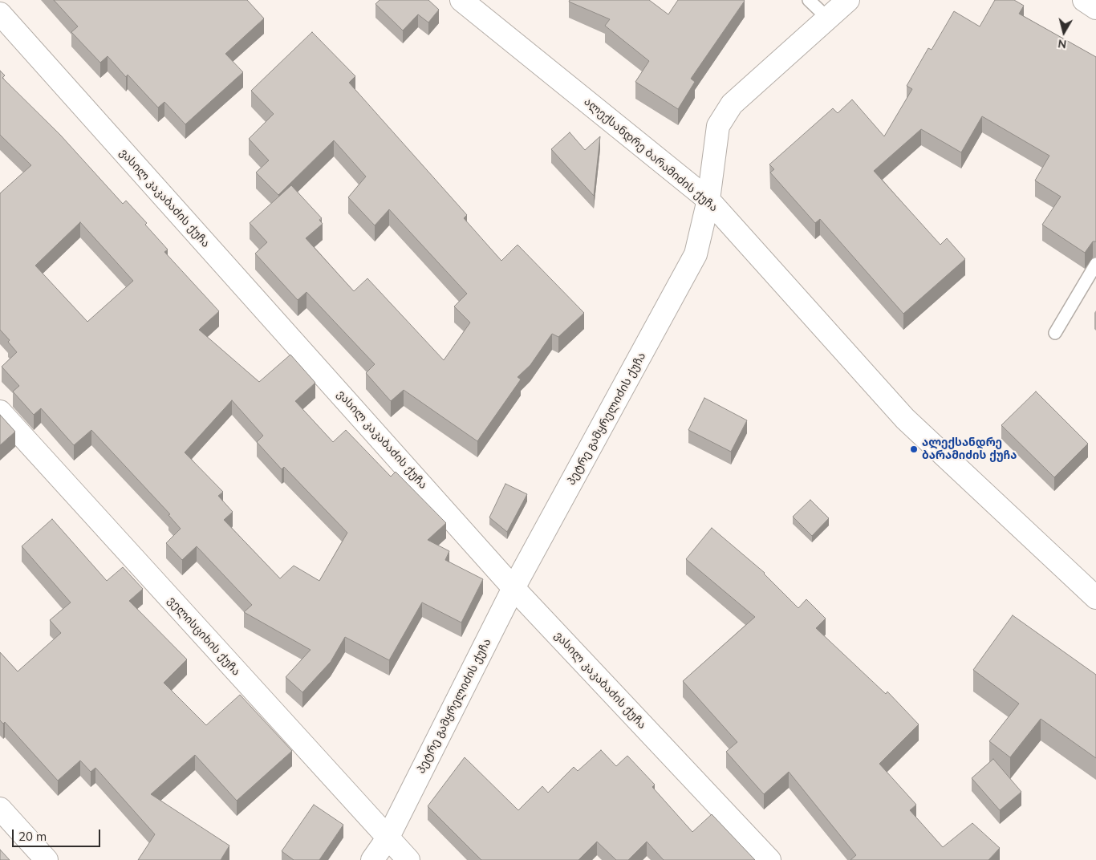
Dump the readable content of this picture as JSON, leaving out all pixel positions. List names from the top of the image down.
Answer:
{
  "streets": {
    "street": [
      "ალექსანდრე ბარამიძის ქუჩა",
      "ვასილ კაკაბაძის ქუჩა",
      "პეტრე გამყრელიძის ქუჩა",
      "ველისციხის ქუჩა"
    ]
  },
  "crossings": [
    ["ალექსანდრე ბარამიძის ქუჩა", "პეტრე გამყრელიძის ქუჩა"],
    ["ვასილ კაკაბაძის ქუჩა", "პეტრე გამყრელიძის ქუჩა"],
    ["პეტრე გამყრელიძის ქუჩა", "ველისციხის ქუჩა"]
  ],
  "places": ["ალექსანდრე ბარამიძის ქუჩა"],
  "scale_bar": "20 m",
  "north": "bottom"
}
